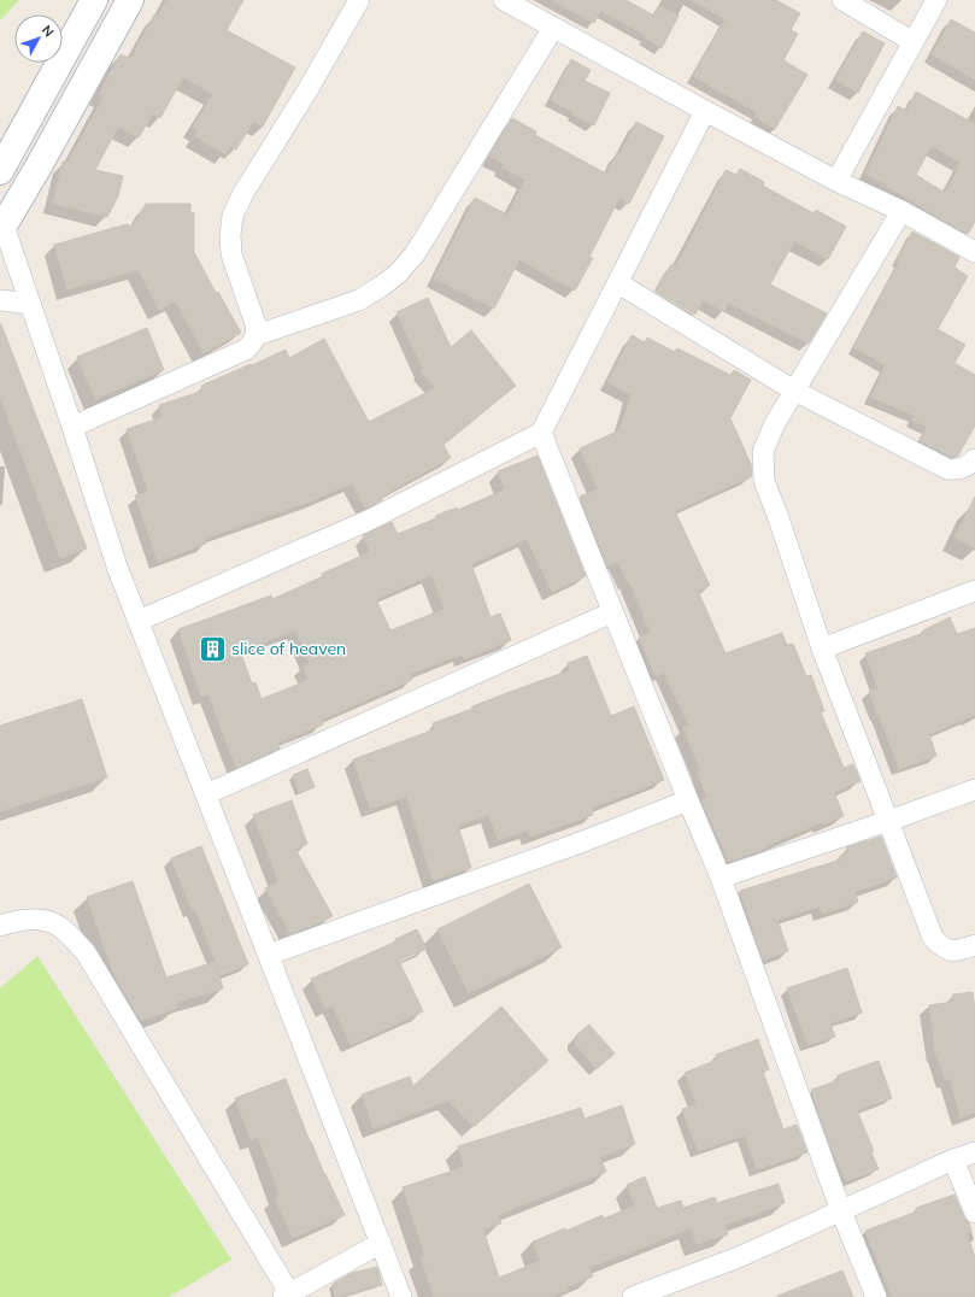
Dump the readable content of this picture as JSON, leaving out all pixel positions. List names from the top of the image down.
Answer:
{
  "places": {
    "building": ["slice of heaven"]
  },
  "north": "top right"
}
